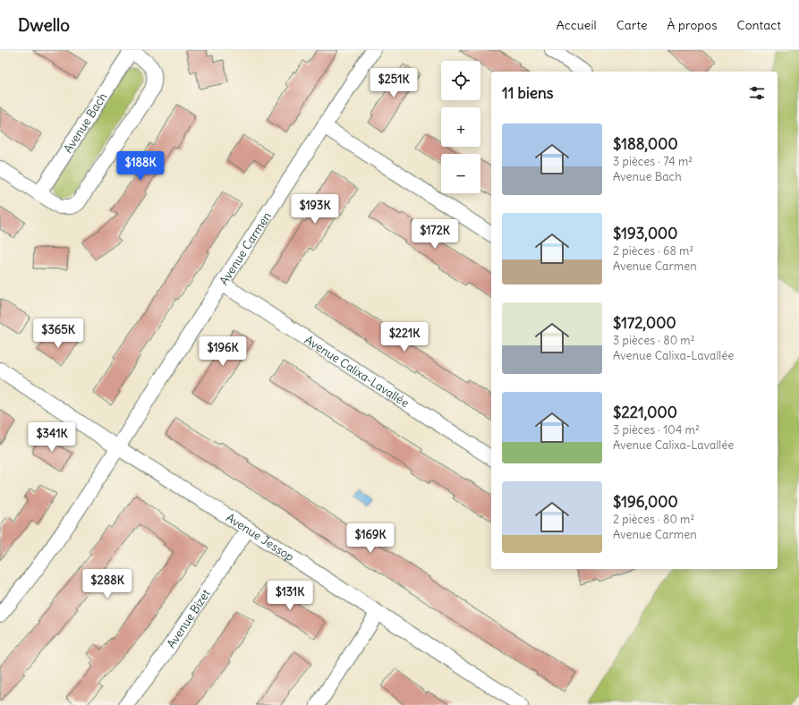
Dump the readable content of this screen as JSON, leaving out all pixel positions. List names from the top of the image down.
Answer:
{
  "streets": {
    "street": [
      "Avenue Bach",
      "Avenue Carmen",
      "Avenue Calixa-Lavallée",
      "Avenue Jessop",
      "Avenue Bizet"
    ]
  },
  "crossings": [
    ["Avenue Carmen", "Avenue Calixa-Lavallée"],
    ["Avenue Carmen", "Avenue Jessop"],
    ["Avenue Jessop", "Avenue Bizet"]
  ],
  "page": {
    "header": "Dwello",
    "nav": [
      "Accueil",
      "Carte",
      "À propos",
      "Contact"
    ],
    "map_buttons": ["+", "−"],
    "price": [
      "$251K",
      "$188K",
      "$193K",
      "$172K",
      "$365K",
      "$221K",
      "$196K",
      "$341K",
      "$169K",
      "$288K",
      "$131K"
    ],
    "heading": "11 biens",
    "list": [
      {
        "name": "$188,000",
        "note": "3 pièces · 74 m² · Avenue Bach"
      },
      {
        "name": "$193,000",
        "note": "2 pièces · 68 m² · Avenue Carmen"
      },
      {
        "name": "$172,000",
        "note": "3 pièces · 80 m² · Avenue Calixa-Lavallée"
      },
      {
        "name": "$221,000",
        "note": "3 pièces · 104 m² · Avenue Calixa-Lavallée"
      },
      {
        "name": "$196,000",
        "note": "2 pièces · 80 m² · Avenue Carmen"
      }
    ]
  }
}
